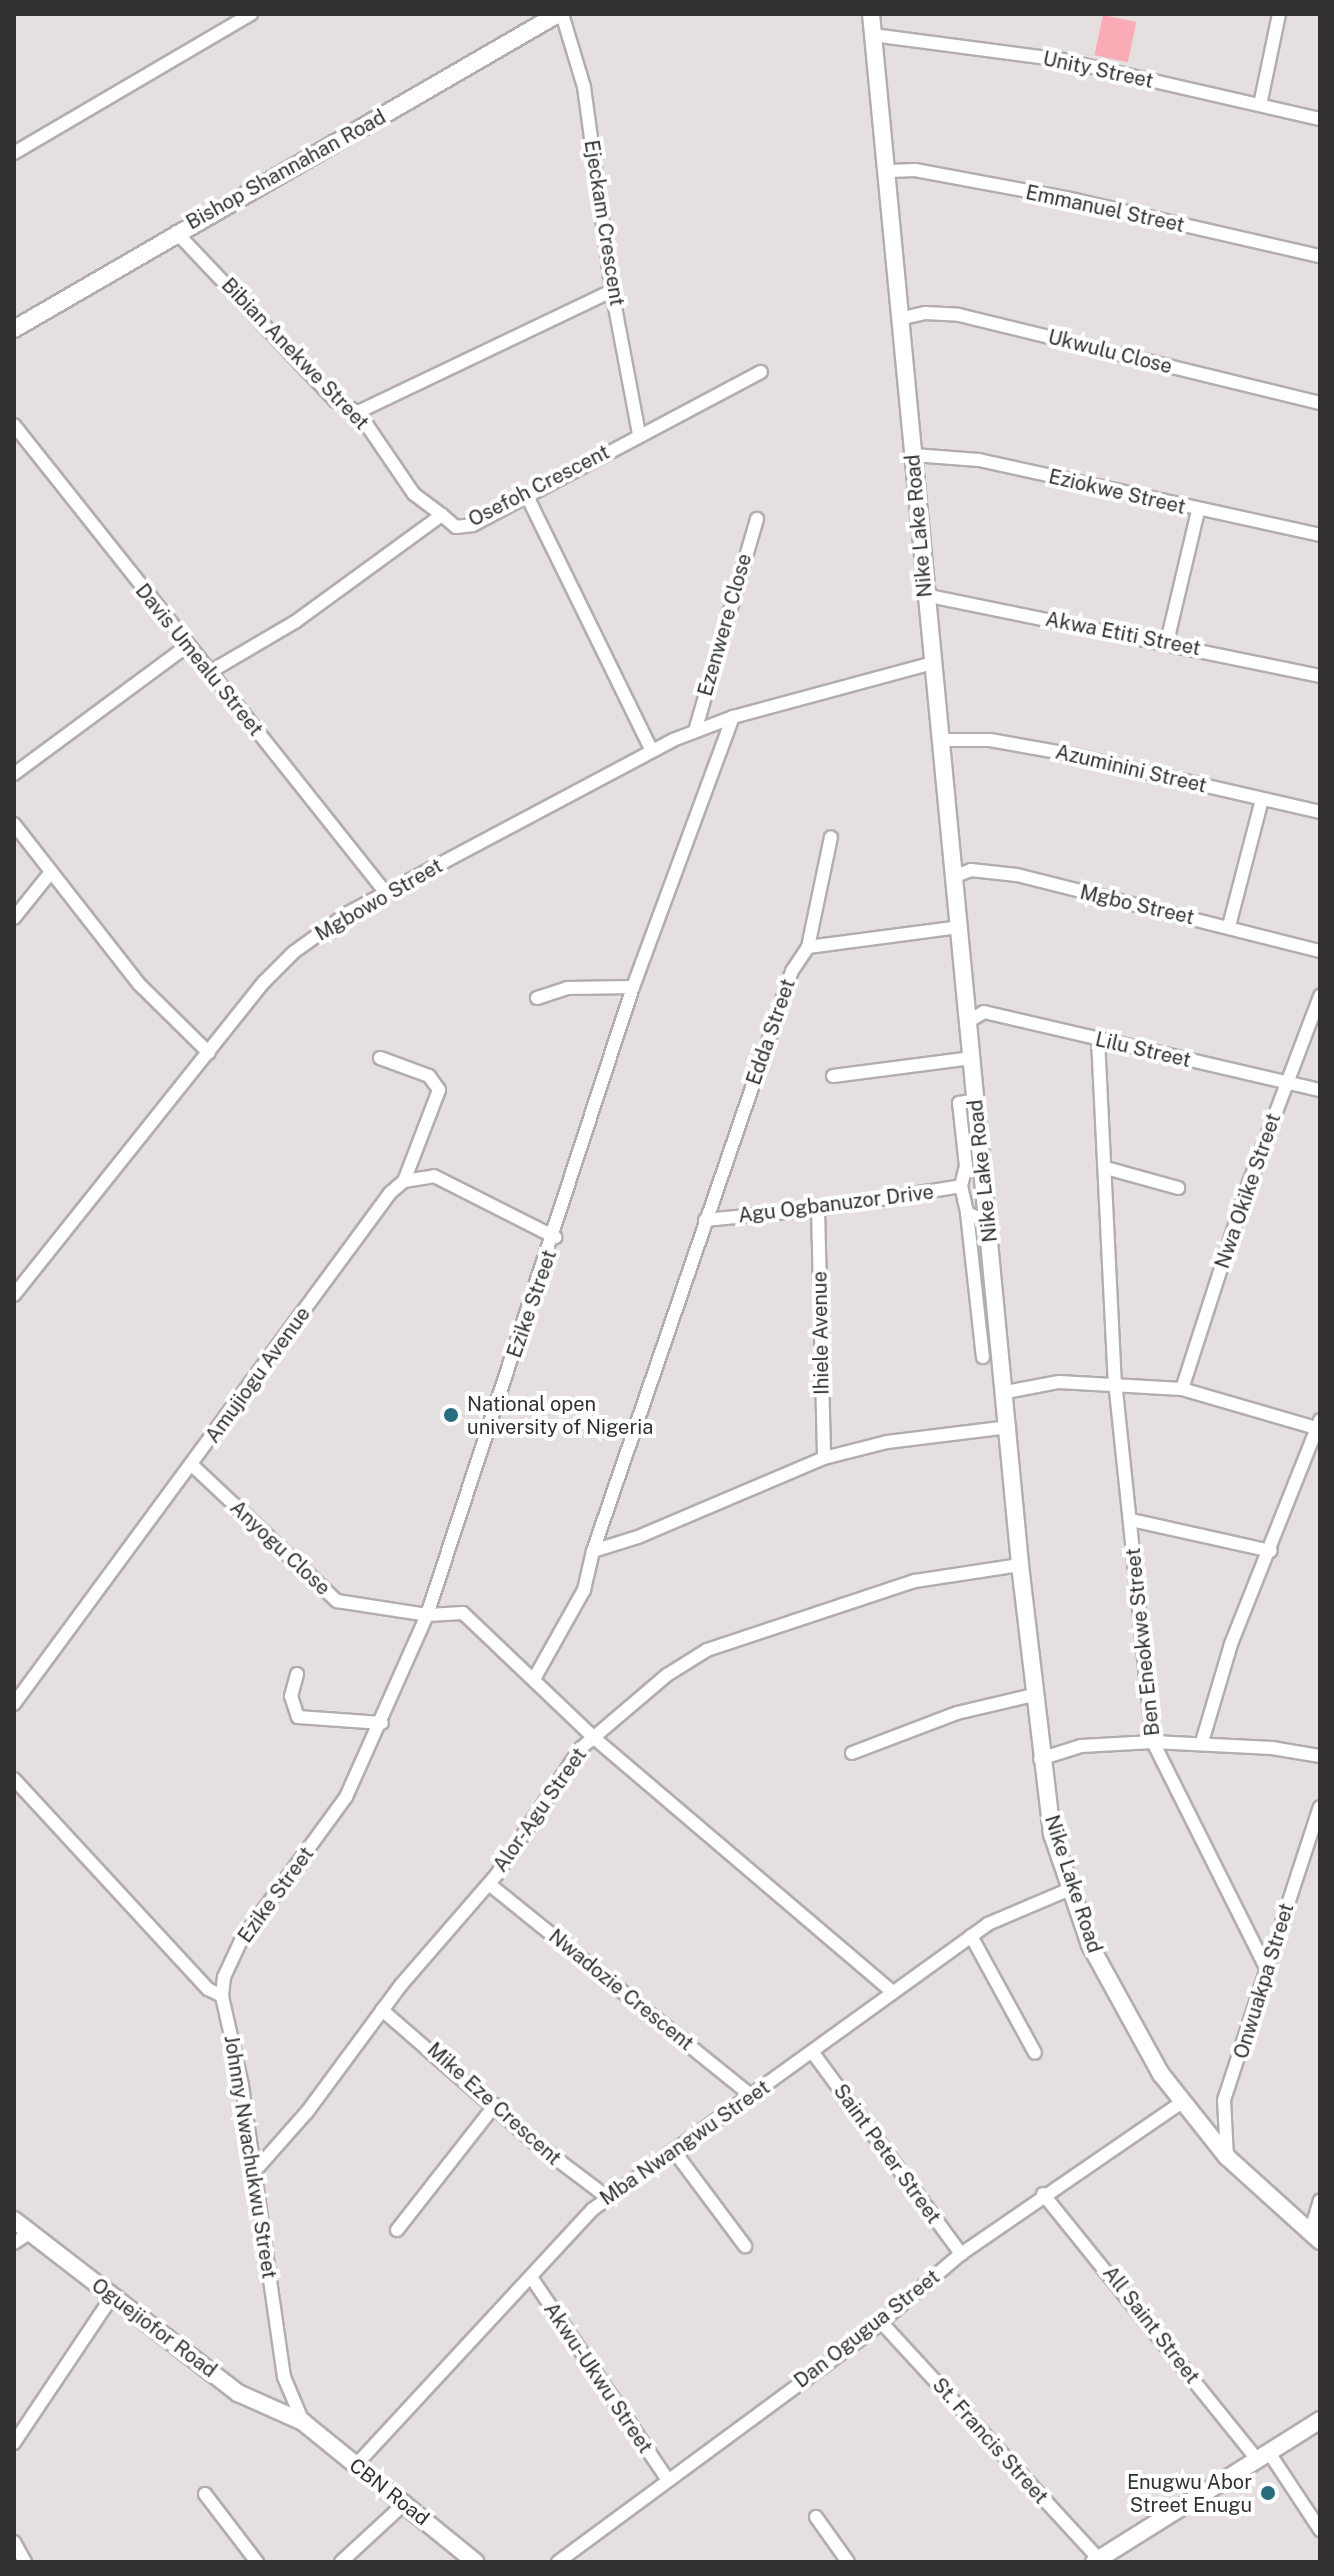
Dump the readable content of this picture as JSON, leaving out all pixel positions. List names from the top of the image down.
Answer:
{
  "streets": {
    "main road": [
      "Bishop Shannahan Road",
      "Nike Lake Road",
      "Oguejiofor Road",
      "CBN Road"
    ],
    "street": [
      "Unity Street",
      "Emmanuel Street",
      "Ejeckam Crescent",
      "Ukwulu Close",
      "Bibian Anekwe Street",
      "Osefoh Crescent",
      "Eziokwe Street",
      "Ezenwere Close",
      "Akwa Etiti Street",
      "Davis Umealu Street",
      "Azuminini Street",
      "Mgbowo Street",
      "Mgbo Street",
      "Edda Street",
      "Lilu Street",
      "Nwa Okike Street",
      "Agu Ogbanuzor Drive",
      "Ezike Street",
      "Ihiele Avenue",
      "Amujiogu Avenue",
      "Anyogu Close",
      "Ben Eneokwe Street",
      "Alor-Agu Street",
      "Onwuakpa Street",
      "Nwadozie Crescent",
      "Mike Eze Crescent",
      "Mba Nwangwu Street",
      "Saint Peter Street",
      "Johnny Nwachukwu Street",
      "All Saint Street",
      "Dan Ogugua Street",
      "Akwu-Ukwu Street",
      "St. Francis Street"
    ]
  },
  "crossings": [
    ["Unity Street", "Nike Lake Road"],
    ["Bishop Shannahan Road", "Ejeckam Crescent"],
    ["Bishop Shannahan Road", "Bibian Anekwe Street"],
    ["Emmanuel Street", "Nike Lake Road"],
    ["Ejeckam Crescent", "Osefoh Crescent"],
    ["Ukwulu Close", "Nike Lake Road"],
    ["Bibian Anekwe Street", "Osefoh Crescent"],
    ["Osefoh Crescent", "Davis Umealu Street"],
    ["Eziokwe Street", "Nike Lake Road"],
    ["Nike Lake Road", "Akwa Etiti Street"],
    ["Nike Lake Road", "Azuminini Street"],
    ["Nike Lake Road", "Mgbowo Street"],
    ["Nike Lake Road", "Mgbo Street"],
    ["Nike Lake Road", "Lilu Street"],
    ["Nike Lake Road", "Agu Ogbanuzor Drive"],
    ["Nike Lake Road", "Alor-Agu Street"],
    ["Nike Lake Road", "Onwuakpa Street"],
    ["Nike Lake Road", "Mba Nwangwu Street"],
    ["Nike Lake Road", "Dan Ogugua Street"],
    ["Ezenwere Close", "Mgbowo Street"],
    ["Davis Umealu Street", "Mgbowo Street"],
    ["Mgbowo Street", "Ezike Street"],
    ["Edda Street", "Agu Ogbanuzor Drive"],
    ["Edda Street", "Anyogu Close"],
    ["Lilu Street", "Nwa Okike Street"],
    ["Lilu Street", "Ben Eneokwe Street"],
    ["Agu Ogbanuzor Drive", "Ihiele Avenue"],
    ["Ezike Street", "Anyogu Close"],
    ["Ezike Street", "Johnny Nwachukwu Street"],
    ["Amujiogu Avenue", "Anyogu Close"],
    ["Anyogu Close", "Alor-Agu Street"],
    ["Anyogu Close", "Mba Nwangwu Street"],
    ["Ben Eneokwe Street", "Onwuakpa Street"],
    ["Alor-Agu Street", "Nwadozie Crescent"],
    ["Alor-Agu Street", "Mike Eze Crescent"],
    ["Alor-Agu Street", "Johnny Nwachukwu Street"],
    ["Nwadozie Crescent", "Mba Nwangwu Street"],
    ["Mike Eze Crescent", "Mba Nwangwu Street"],
    ["Mba Nwangwu Street", "Saint Peter Street"],
    ["Mba Nwangwu Street", "Akwu-Ukwu Street"],
    ["Mba Nwangwu Street", "CBN Road"],
    ["Saint Peter Street", "Dan Ogugua Street"],
    ["Johnny Nwachukwu Street", "Oguejiofor Road"],
    ["Johnny Nwachukwu Street", "CBN Road"],
    ["All Saint Street", "Dan Ogugua Street"],
    ["Oguejiofor Road", "CBN Road"],
    ["Dan Ogugua Street", "Akwu-Ukwu Street"],
    ["Dan Ogugua Street", "St. Francis Street"]
  ],
  "places": ["National open university of Nigeria", "Enugwu Abor Street Enugu"]
}
